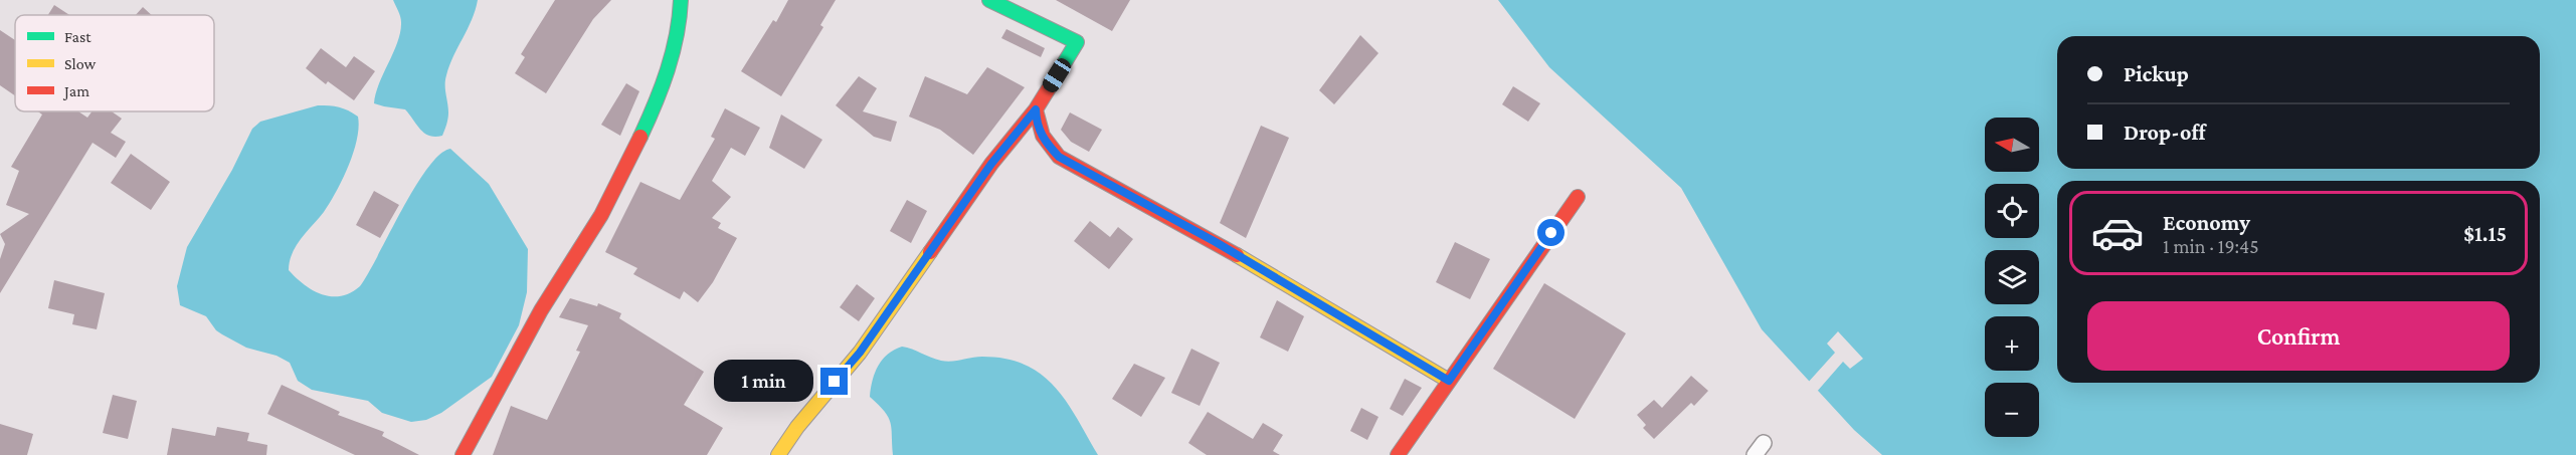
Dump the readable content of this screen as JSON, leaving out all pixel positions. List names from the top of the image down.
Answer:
{
  "legend": ["Fast", "Slow", "Jam"],
  "north": "left",
  "page": {
    "banner": ["Pickup", "Drop-off"],
    "map_buttons": ["+", "−"],
    "list": [
      {
        "name": "Economy",
        "note": "1 min · 19:45",
        "value": "$1.15"
      }
    ],
    "buttons": "Confirm",
    "bubble": "1 min"
  }
}
